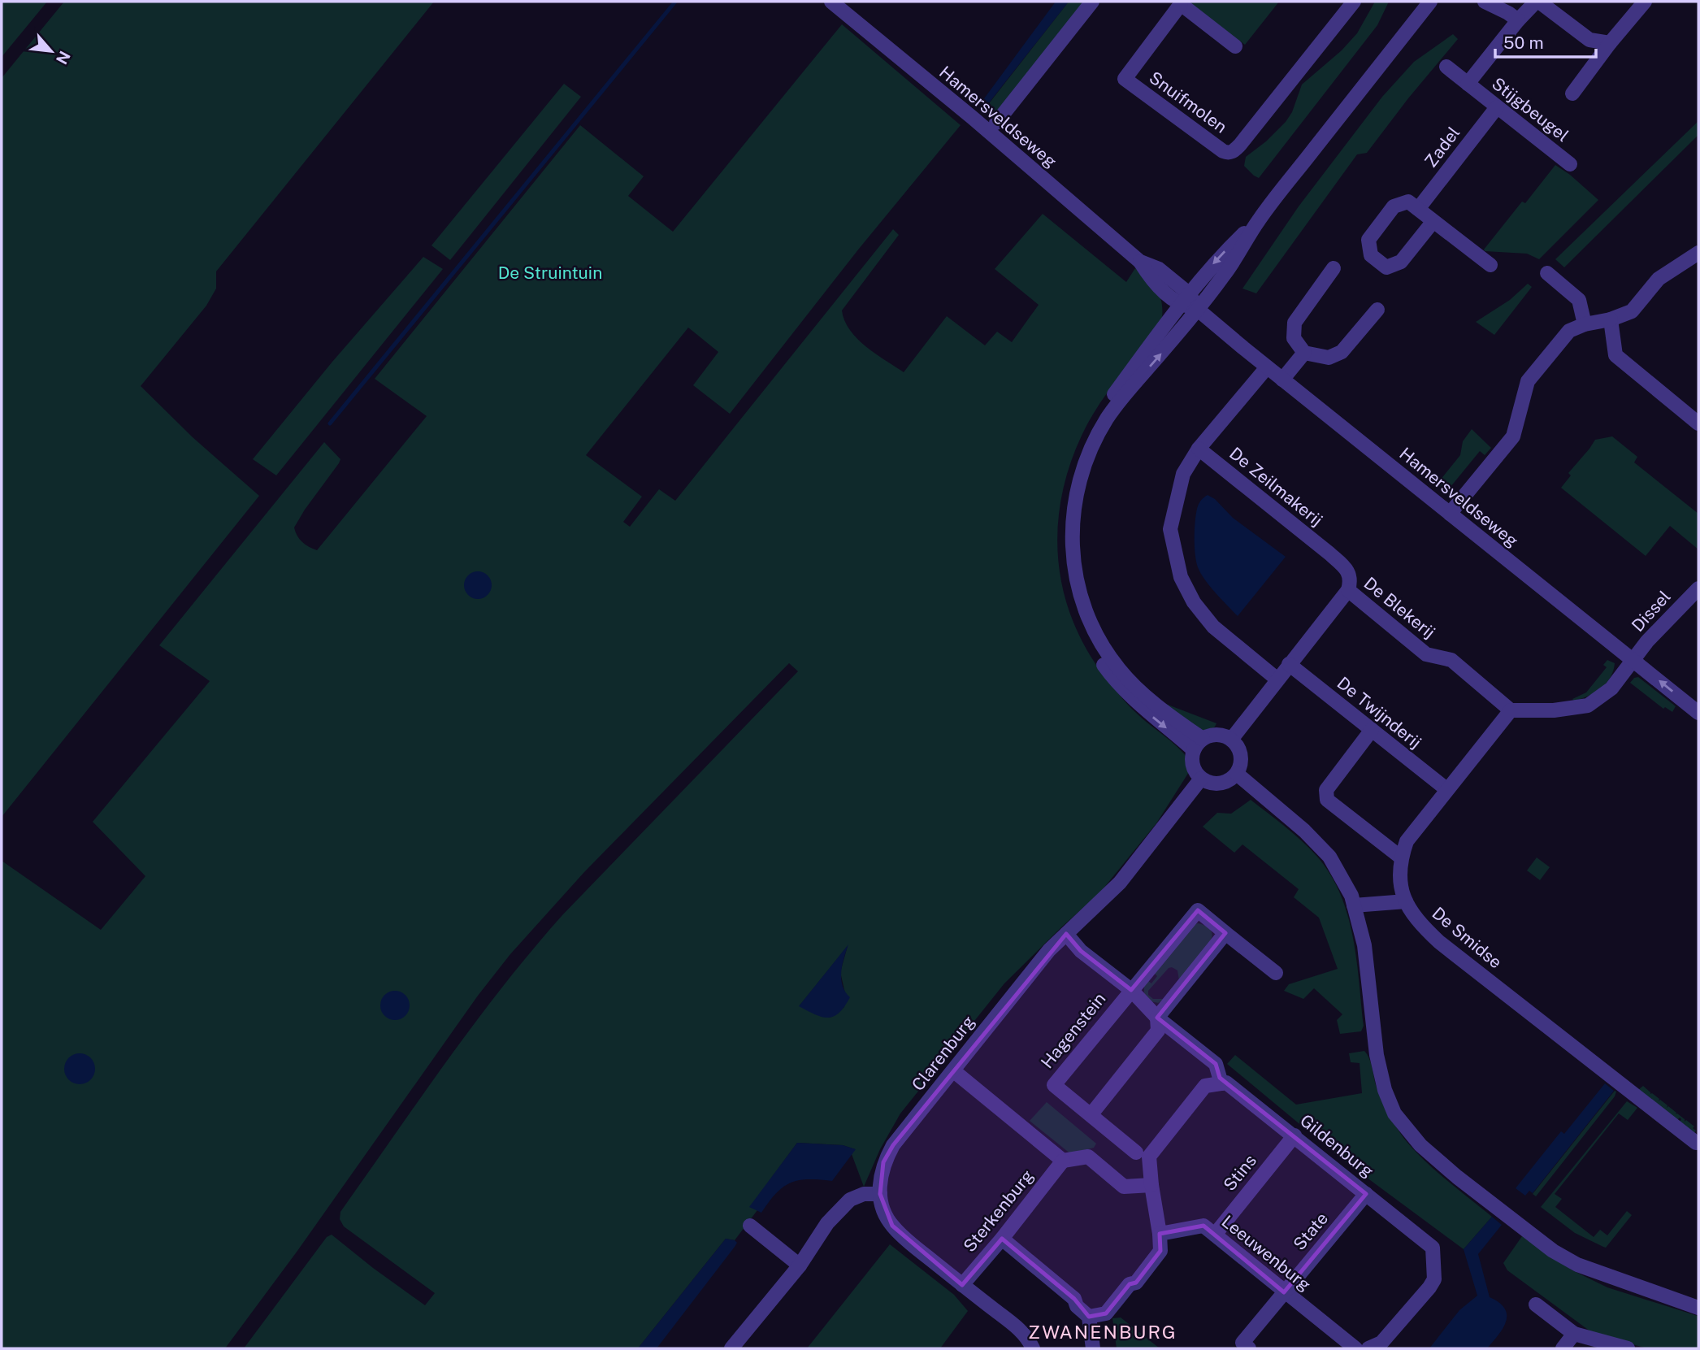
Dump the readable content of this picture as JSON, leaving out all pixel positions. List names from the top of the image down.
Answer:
{
  "streets": {
    "street": [
      "Snuifmolen",
      "Stijgbeugel",
      "Hamersveldseweg",
      "Zadel",
      "De Zeilmakerij",
      "De Blekerij",
      "Dissel",
      "De Twijnderij",
      "De Smidse",
      "Hagenstein",
      "Clarenburg",
      "Gildenburg",
      "Stins",
      "Sterkenburg",
      "State",
      "Leeuwenburg"
    ]
  },
  "crossings": [
    ["Stijgbeugel", "Zadel"],
    ["Hamersveldseweg", "Dissel"],
    ["De Zeilmakerij", "De Blekerij"],
    ["De Blekerij", "De Twijnderij"],
    ["De Blekerij", "De Smidse"],
    ["De Blekerij", "Clarenburg"],
    ["De Twijnderij", "De Smidse"],
    ["Hagenstein", "Clarenburg"],
    ["Hagenstein", "Gildenburg"],
    ["Clarenburg", "Sterkenburg"],
    ["Gildenburg", "Stins"],
    ["Gildenburg", "State"],
    ["Stins", "Leeuwenburg"],
    ["State", "Leeuwenburg"]
  ],
  "districts": ["ZWANENBURG"],
  "parks": ["De Struintuin"],
  "scale_bar": "50 m",
  "north": "bottom right"
}
